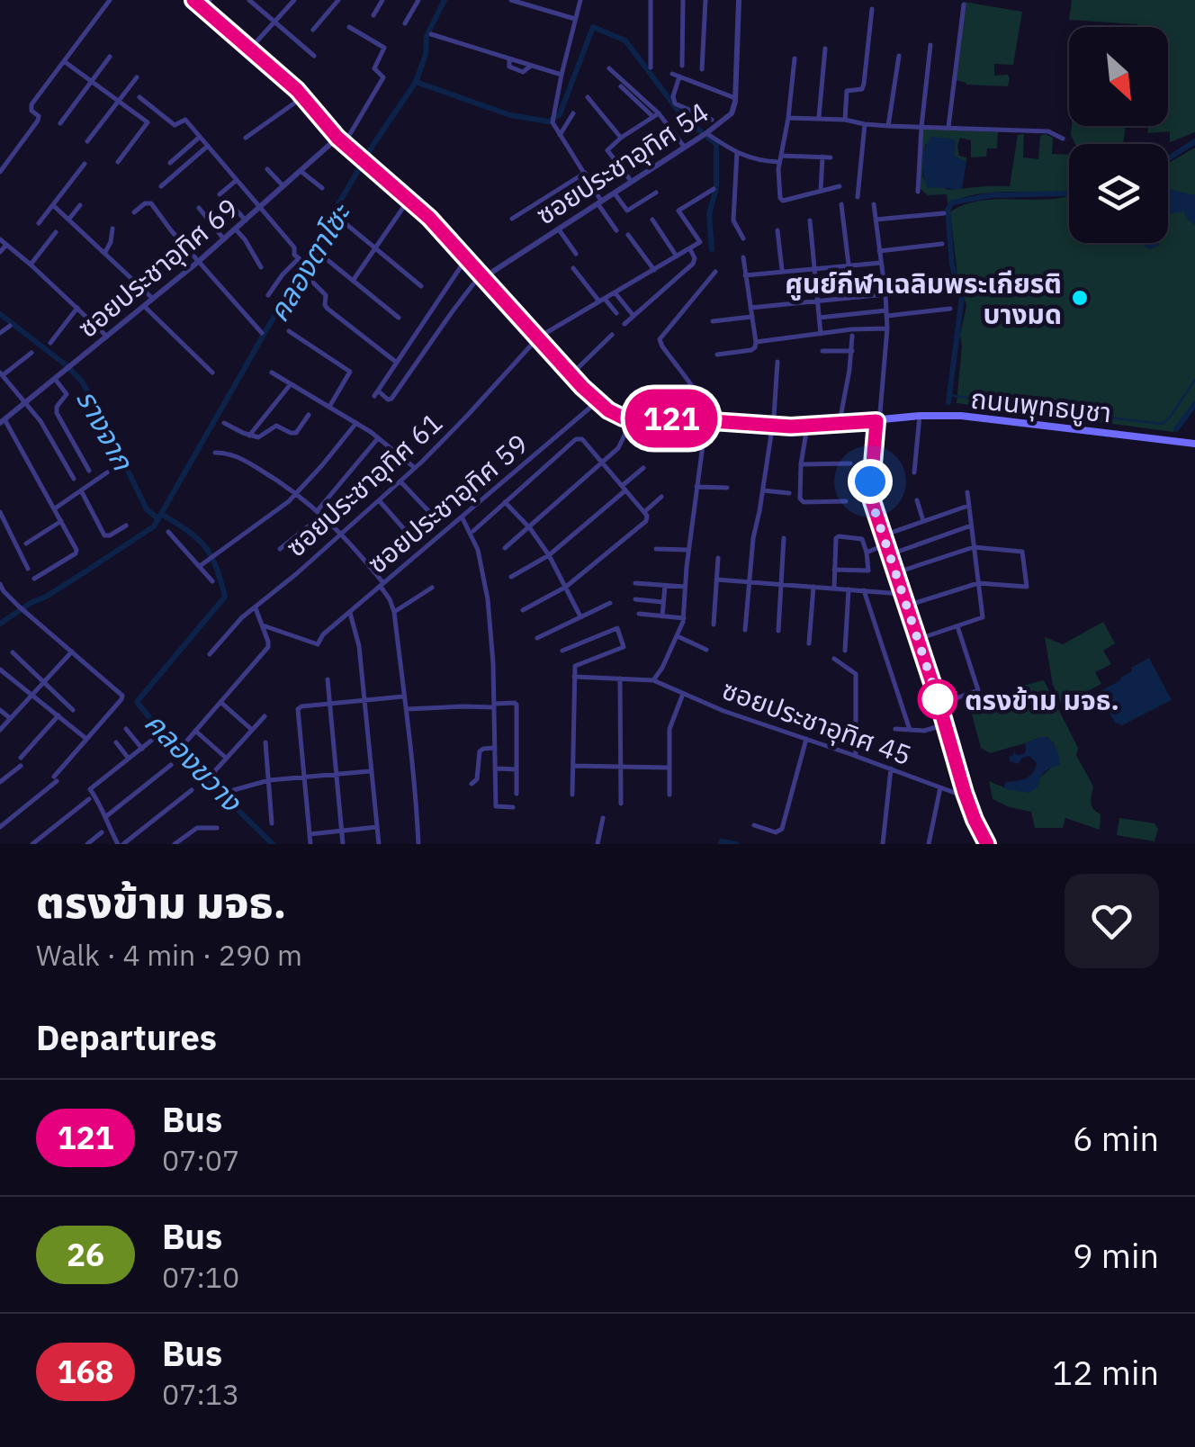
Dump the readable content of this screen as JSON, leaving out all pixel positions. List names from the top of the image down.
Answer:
{
  "streets": {
    "main road": ["ถนนพุทธบูชา"],
    "street": [
      "ซอยประชาอุทิศ 54",
      "ซอยประชาอุทิศ 69",
      "ซอยประชาอุทิศ 61",
      "ซอยประชาอุทิศ 59",
      "ซอยประชาอุทิศ 45"
    ]
  },
  "water": ["คลองตาโซะ", "รางจาก", "คลองขวาง"],
  "places": ["ศูนย์กีฬาเฉลิมพระเกียรติ บางมด", "ตรงข้าม มจธ."],
  "lines": ["bus line 121"],
  "north": "bottom right",
  "page": {
    "on_map": "121",
    "heading": [
      ["ตรงข้าม มจธ.", "Walk · 4 min · 290 m"],
      "Departures"
    ],
    "list": [
      {
        "mark": "121",
        "name": "Bus",
        "note": "07:07",
        "value": "6 min"
      },
      {
        "mark": "26",
        "name": "Bus",
        "note": "07:10",
        "value": "9 min"
      },
      {
        "mark": "168",
        "name": "Bus",
        "note": "07:13",
        "value": "12 min"
      }
    ]
  }
}
